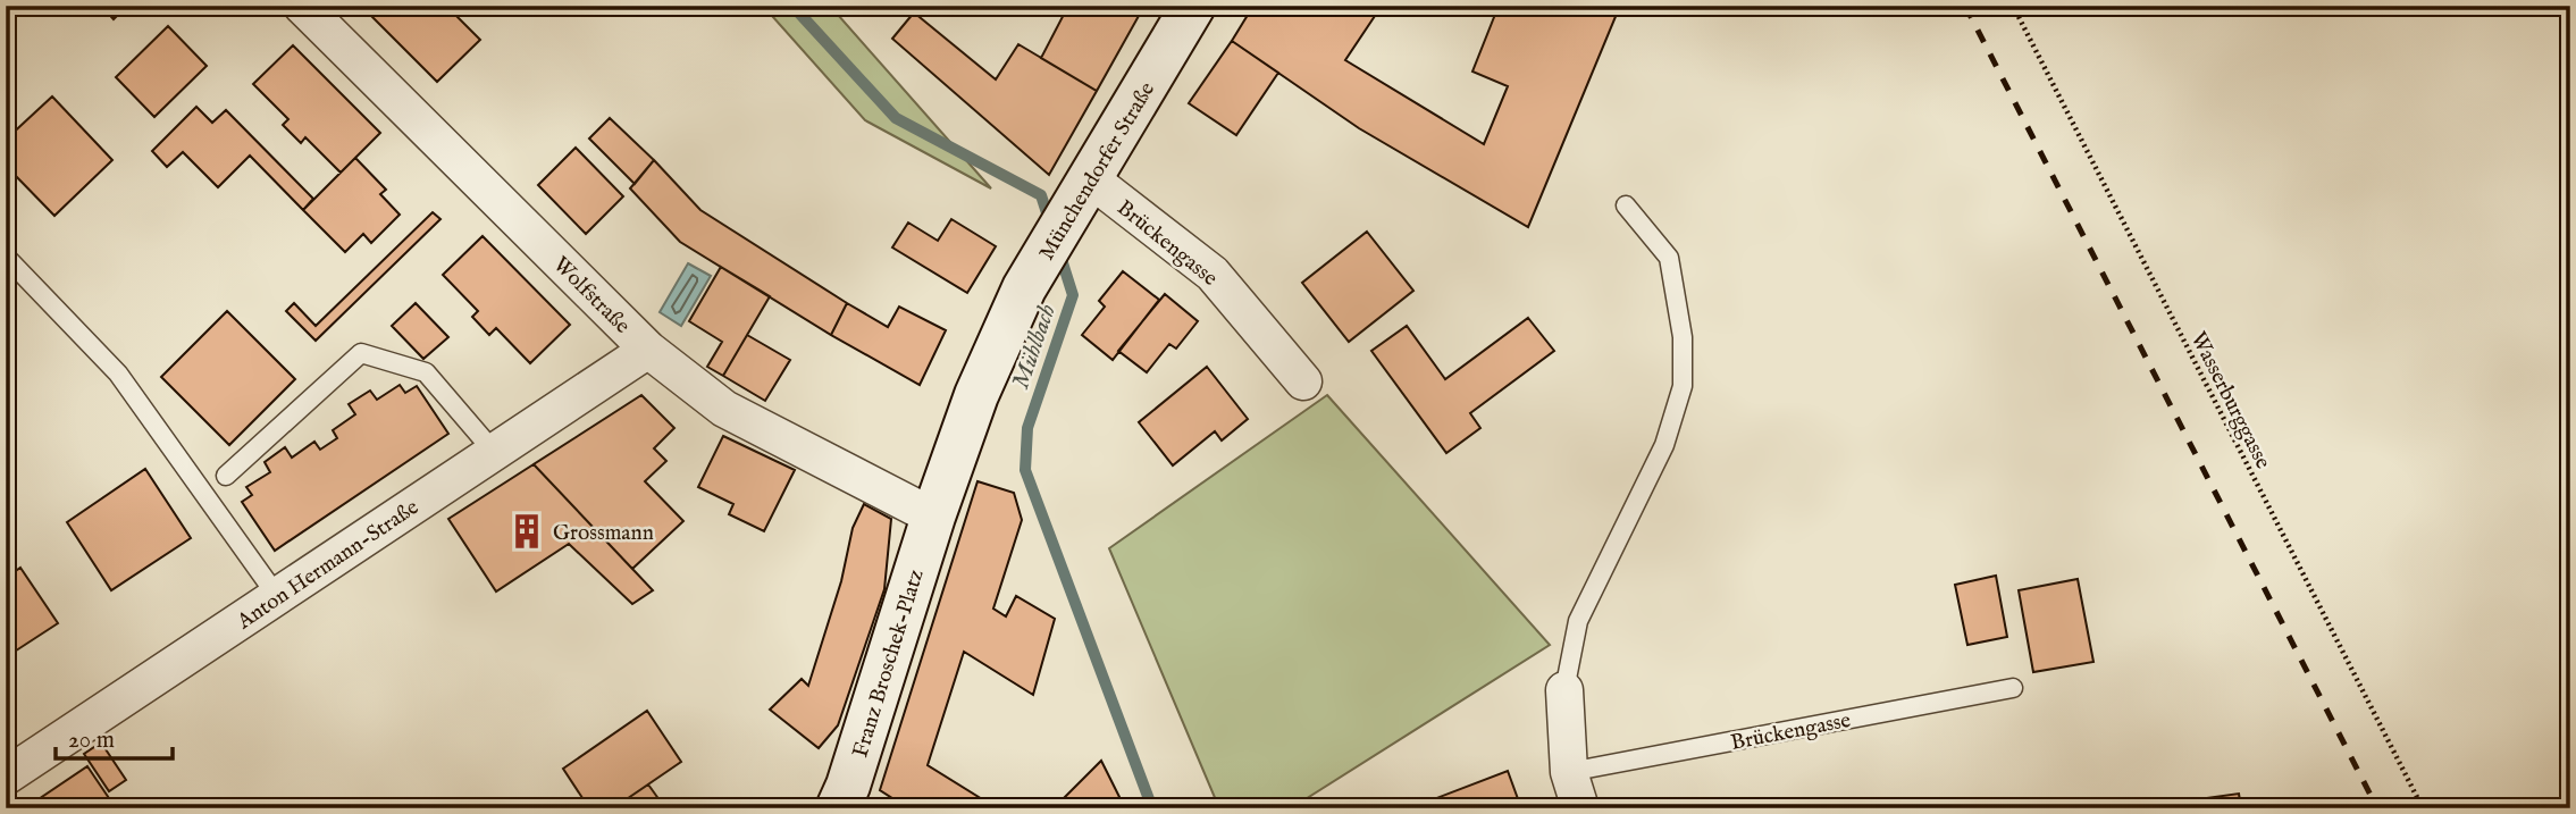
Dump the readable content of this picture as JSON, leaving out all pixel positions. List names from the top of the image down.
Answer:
{
  "streets": {
    "street": [
      "Münchendorfer Straße",
      "Brückengasse",
      "Wolfstraße",
      "Anton Hermann-Straße",
      "Franz Broschek-Platz"
    ],
    "path": ["Wasserburggasse"]
  },
  "crossings": [
    ["Münchendorfer Straße", "Brückengasse"],
    ["Münchendorfer Straße", "Wolfstraße"],
    ["Münchendorfer Straße", "Franz Broschek-Platz"],
    ["Wolfstraße", "Anton Hermann-Straße"],
    ["Wolfstraße", "Franz Broschek-Platz"]
  ],
  "water": ["Mühlbach"],
  "places": {
    "building": ["Grossmann"]
  },
  "scale_bar": "20 m"
}
